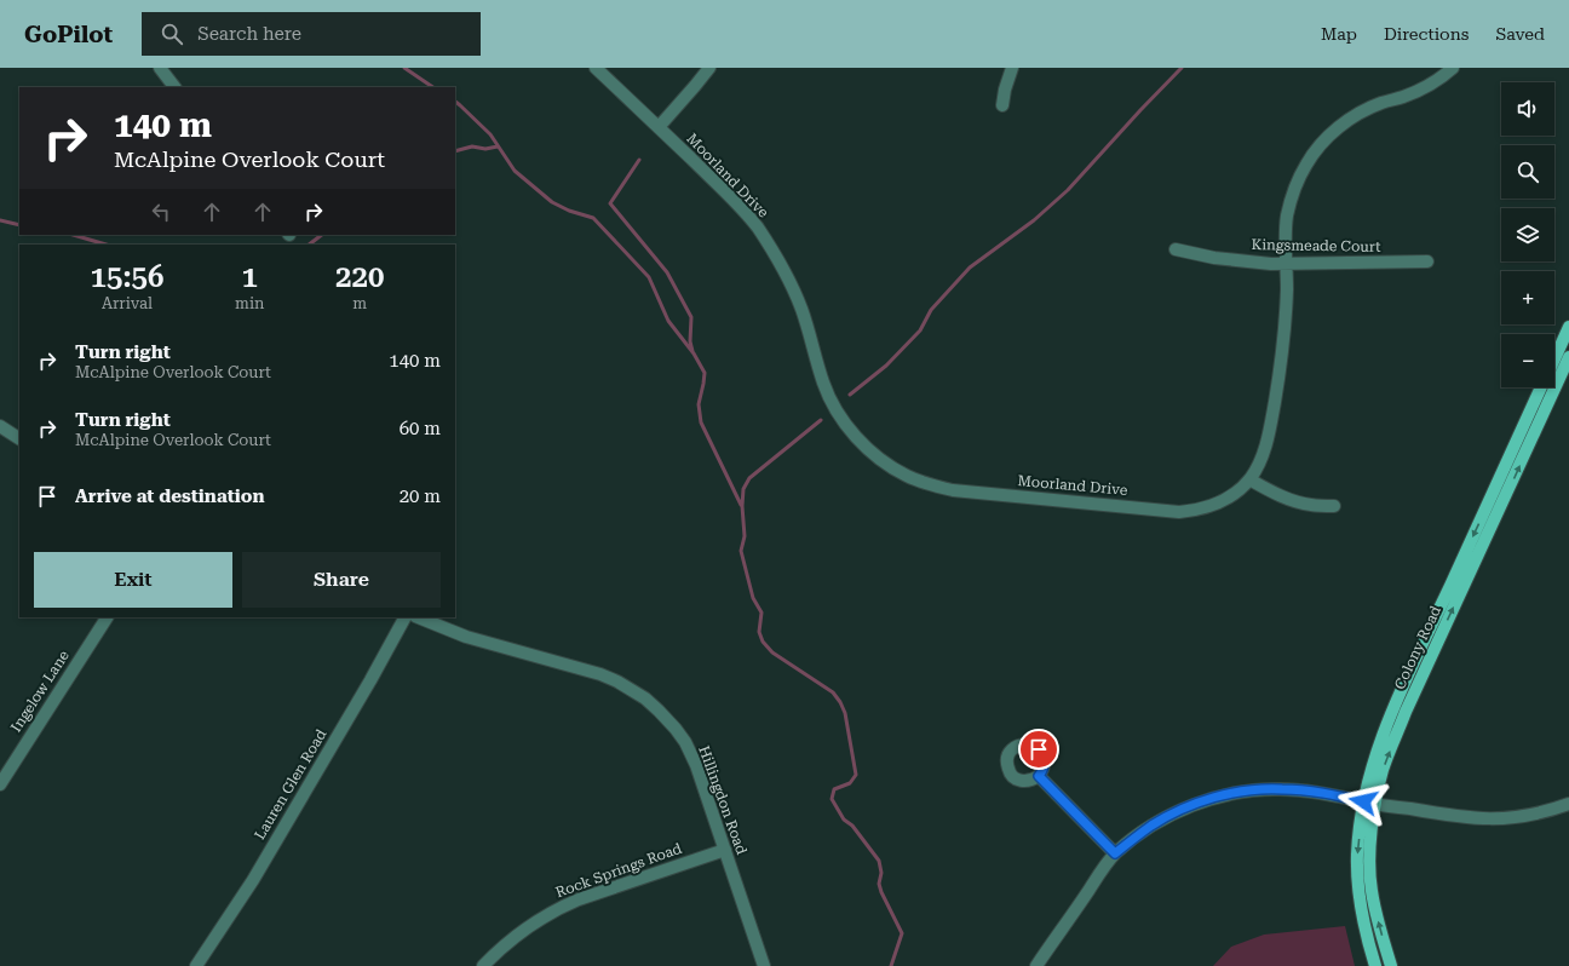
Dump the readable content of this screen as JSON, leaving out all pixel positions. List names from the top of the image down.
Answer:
{
  "streets": {
    "main road": ["Colony Road"],
    "street": [
      "Moorland Drive",
      "Kingsmeade Court",
      "Ingelow Lane",
      "Lauren Glen Road",
      "Hillingdon Road",
      "Rock Springs Road"
    ]
  },
  "crossings": [
    ["Moorland Drive", "Kingsmeade Court"],
    ["Hillingdon Road", "Rock Springs Road"]
  ],
  "page": {
    "header": "GoPilot",
    "search": "Search here",
    "nav": ["Map", "Directions", "Saved"],
    "map_buttons": ["+", "−"],
    "turn": ["140 m", "McAlpine Overlook Court"],
    "eta": [
      "15:56",
      "Arrival",
      "1",
      "min",
      "220",
      "m"
    ],
    "list": [
      {
        "name": "Turn right",
        "note": "McAlpine Overlook Court",
        "value": "140 m"
      },
      {
        "name": "Turn right",
        "note": "McAlpine Overlook Court",
        "value": "60 m"
      },
      {
        "name": "Arrive at destination",
        "value": "20 m"
      }
    ],
    "buttons": ["Exit", "Share"]
  }
}
